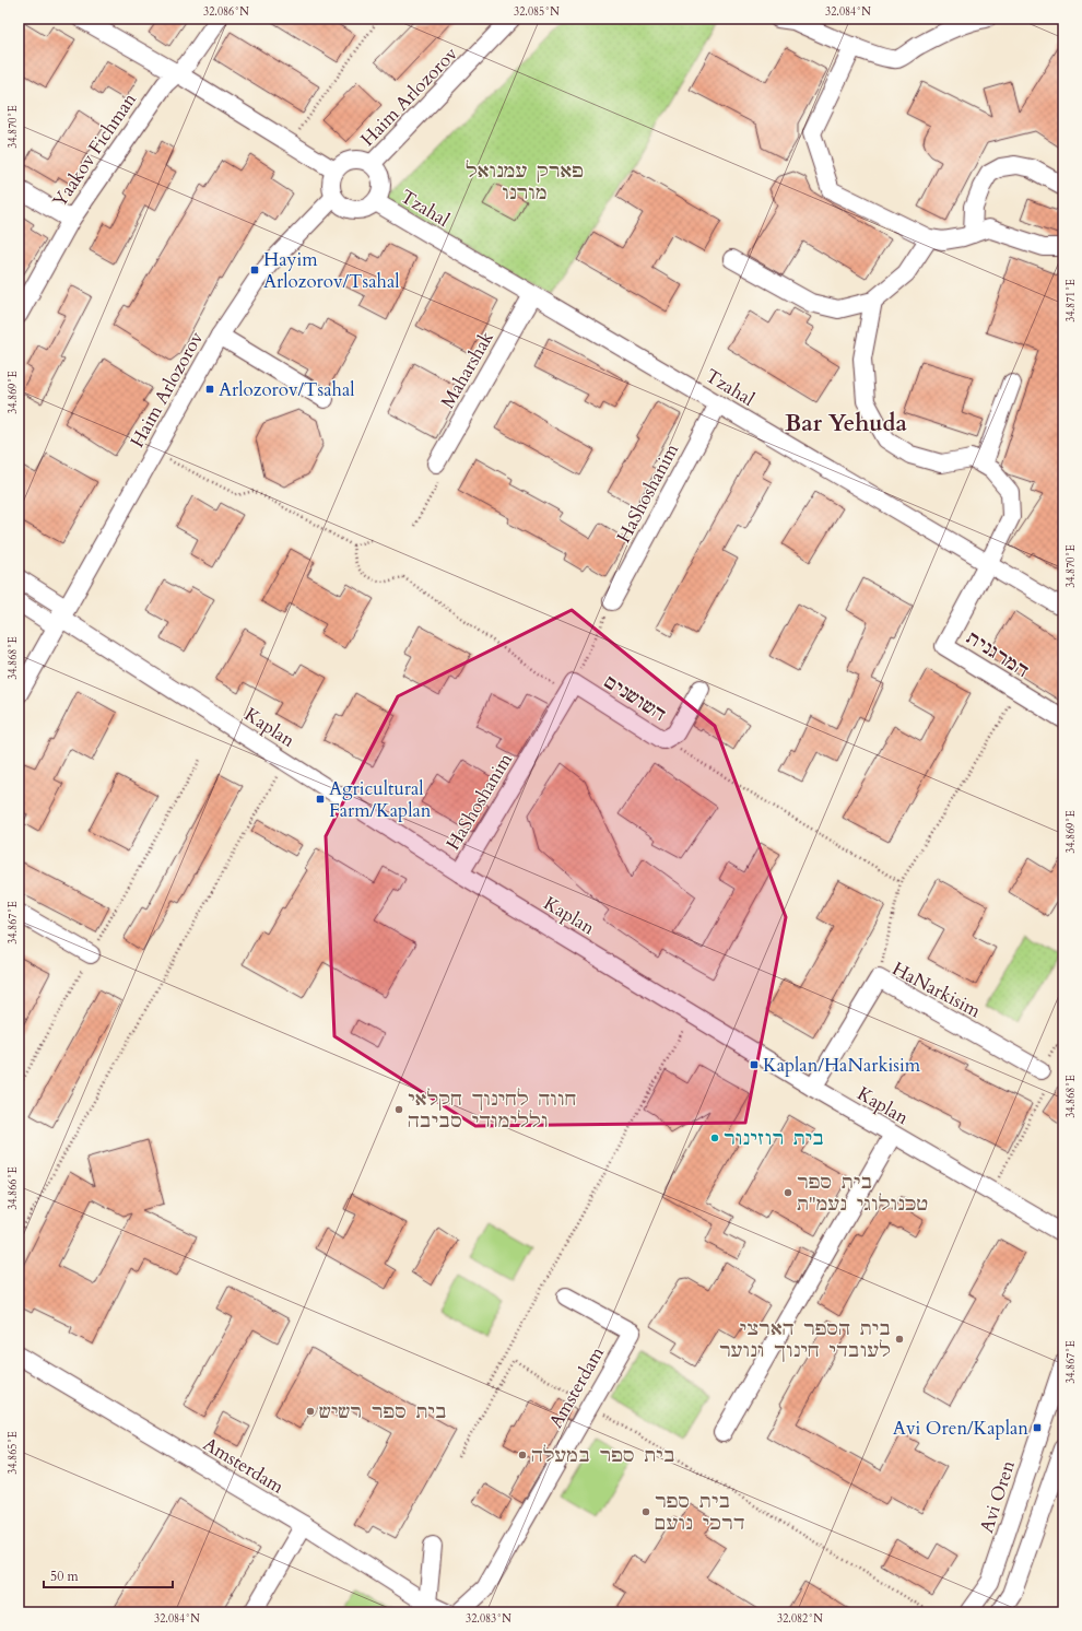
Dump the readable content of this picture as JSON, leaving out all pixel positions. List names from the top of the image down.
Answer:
{
  "streets": {
    "street": [
      "Haim Arlozorov",
      "Yaakov Fichman",
      "Tzahal",
      "Maharshak",
      "HaShoshanim",
      "המרגנית",
      "השושנים",
      "Kaplan",
      "HaNarkisim",
      "Amsterdam",
      "Avi Oren"
    ]
  },
  "crossings": [
    ["Haim Arlozorov", "Tzahal"],
    ["Haim Arlozorov", "Kaplan"],
    ["Tzahal", "Maharshak"],
    ["Tzahal", "HaShoshanim"],
    ["Tzahal", "המרגנית"],
    ["HaShoshanim", "השושנים"],
    ["HaShoshanim", "Kaplan"],
    ["Kaplan", "HaNarkisim"]
  ],
  "districts": ["Bar Yehuda"],
  "parks": ["פארק עמנואל מורנו"],
  "places": {
    "transit": [
      "Hayim Arlozorov/Tsahal",
      "Arlozorov/Tsahal",
      "Agricultural Farm/Kaplan",
      "Kaplan/HaNarkisim",
      "Avi Oren/Kaplan"
    ],
    "other": [
      "חווה לחינוך חקלאי וללימודי סביבה",
      "בית רוזינור",
      "בית ספר טכנולוגי נעמ\"ת",
      "בית הספר הארצי לעובדי חינוך ונוער",
      "בית ספר רשיש",
      "בית ספר במעלה",
      "בית ספר דרכי נועם"
    ]
  },
  "scale_bar": "50 m",
  "coordinates": [
    "32.086°N",
    "32.085°N",
    "32.084°N",
    "34.870°E",
    "34.871°E",
    "34.869°E",
    "34.868°E",
    "34.867°E",
    "34.866°E",
    "34.865°E",
    "32.083°N",
    "32.082°N"
  ]
}
